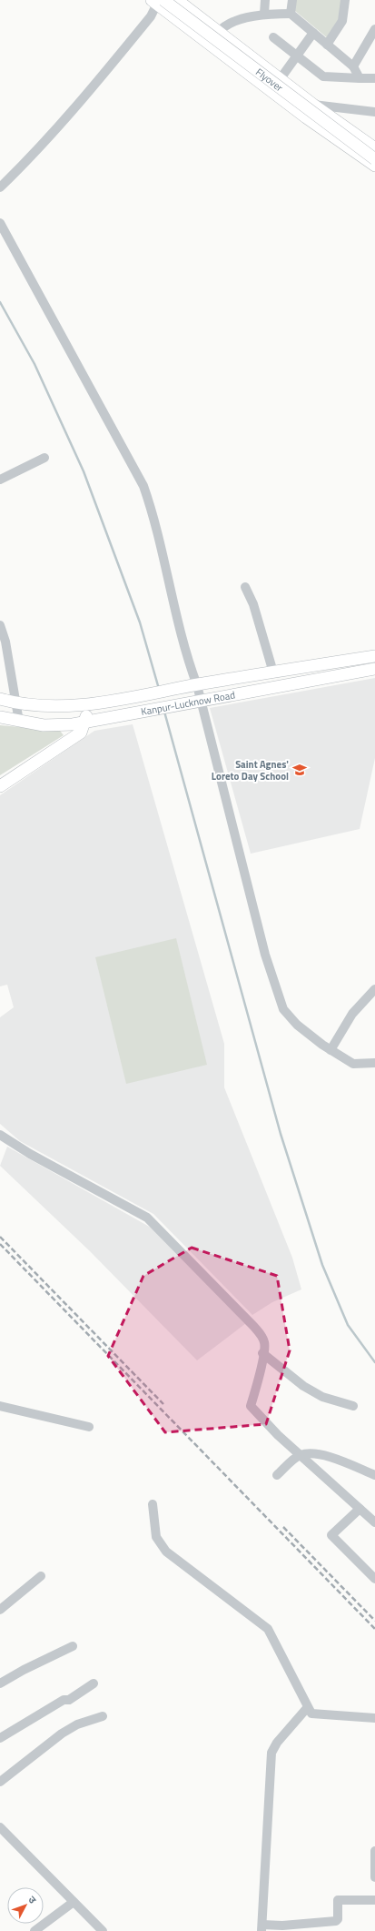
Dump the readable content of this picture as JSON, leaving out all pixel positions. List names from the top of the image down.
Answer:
{
  "streets": {
    "main road": ["Flyover", "Kanpur-Lucknow Road"]
  },
  "places": {
    "school or university": ["Saint Agnes' Loreto Day School"]
  },
  "north": "top right"
}
